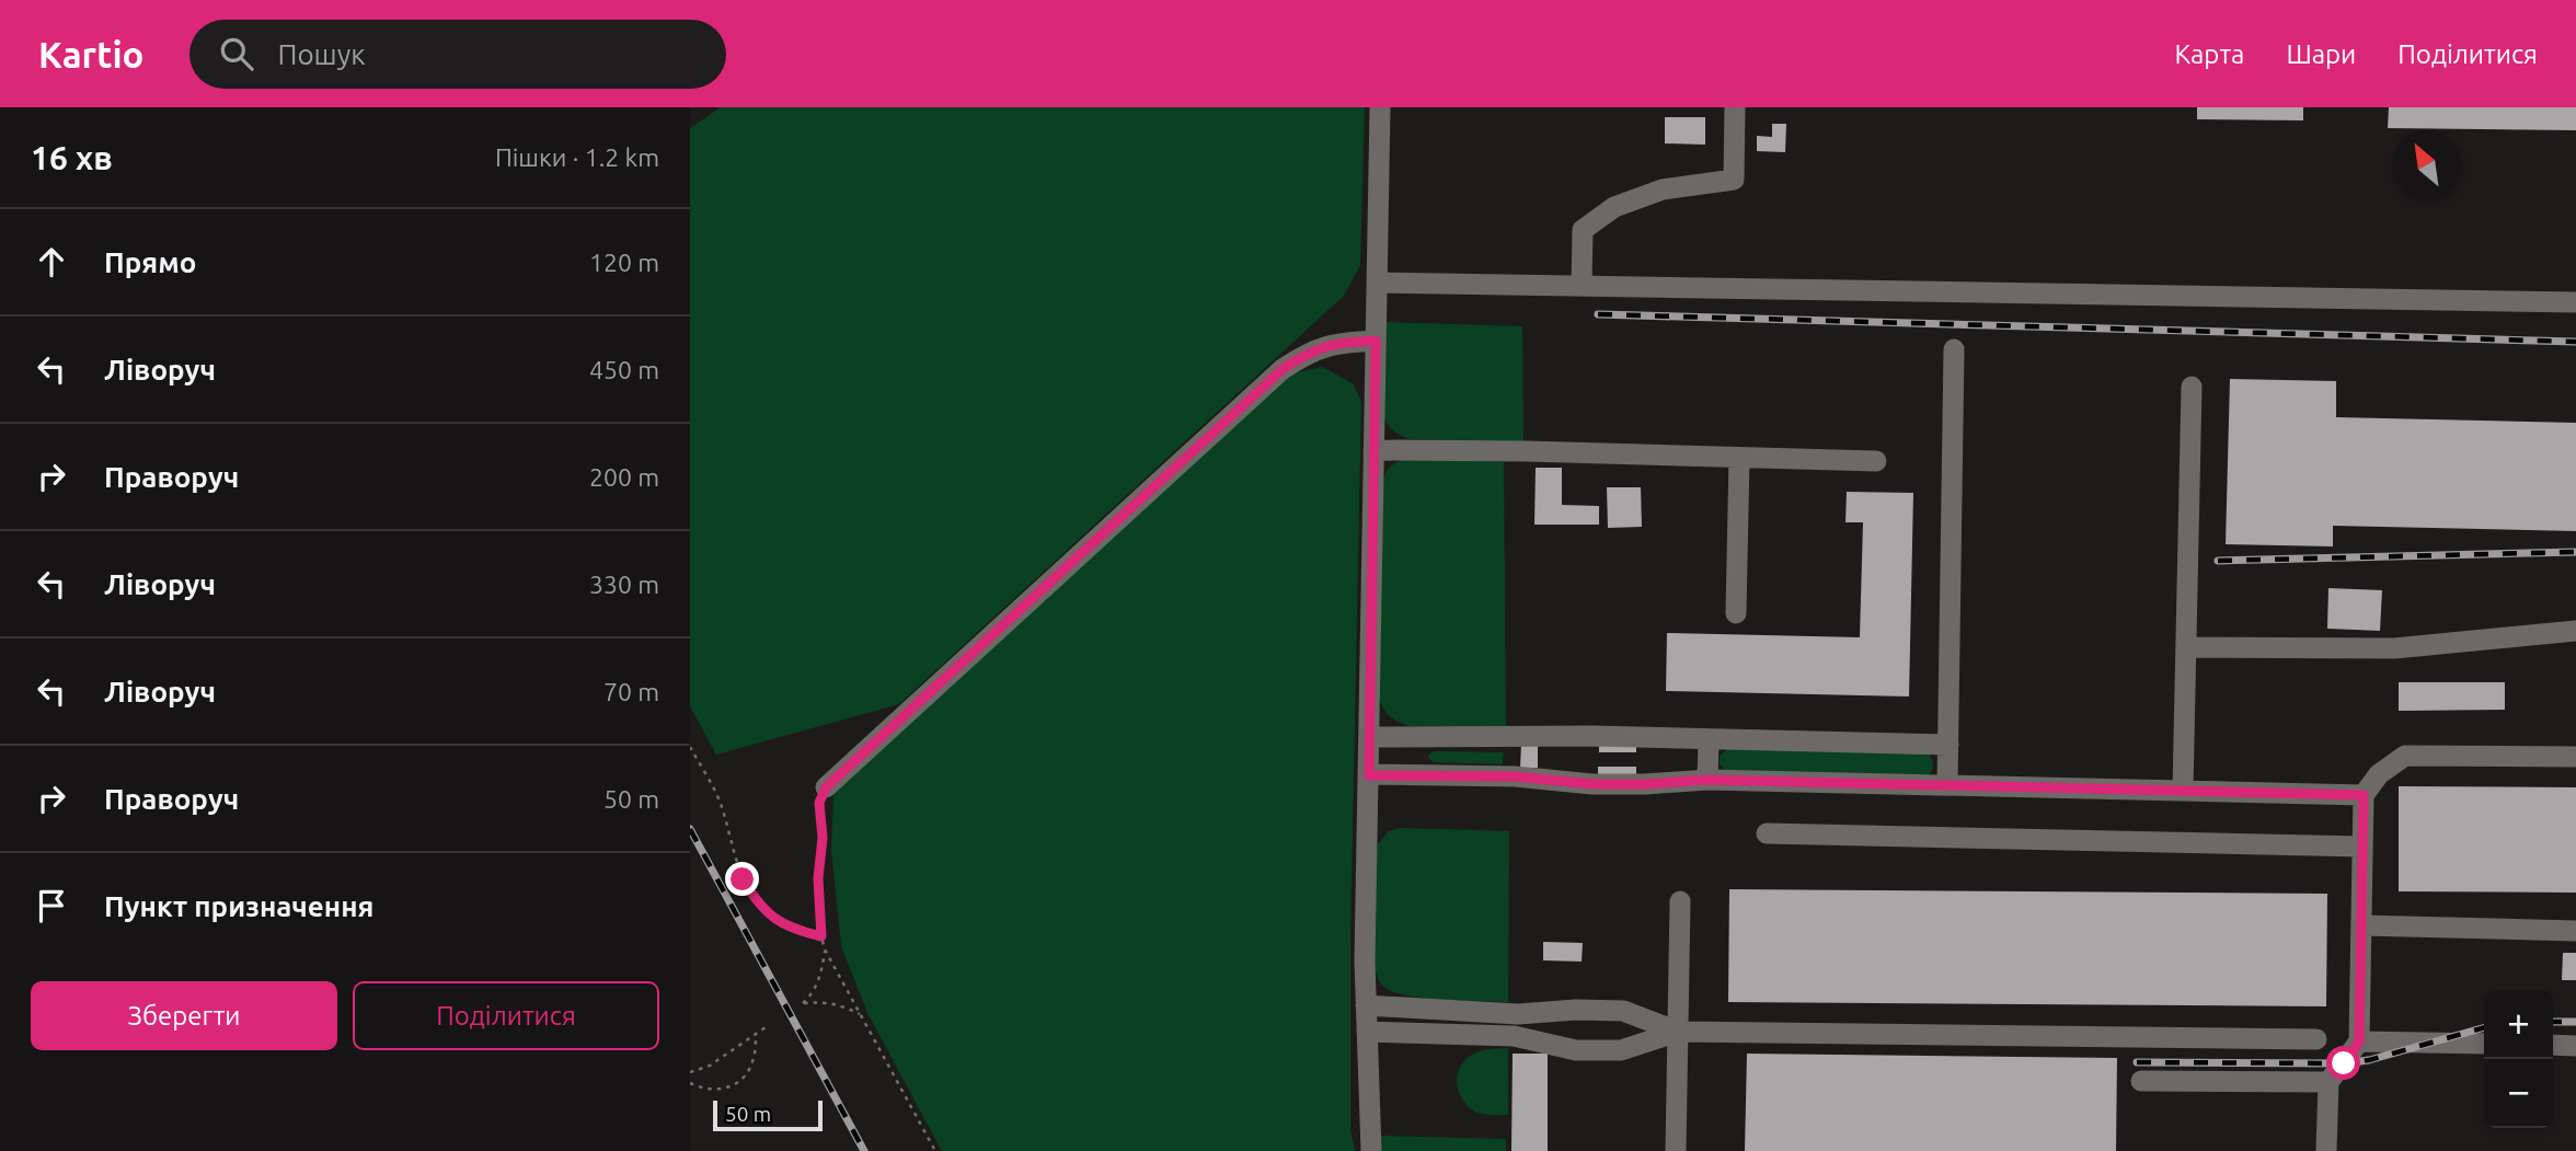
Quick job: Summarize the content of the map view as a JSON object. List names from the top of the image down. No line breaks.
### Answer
{"scale_bar":"50 m","north":"top left","page":{"header":"Kartio","search":"Пошук","nav":["Карта","Шари","Поділитися"],"heading":["16 хв","Пішки · 1.2 km"],"list":[["Прямо","120 m"],["Ліворуч","450 m"],["Праворуч","200 m"],["Ліворуч","330 m"],["Ліворуч","70 m"],["Праворуч","50 m"],"Пункт призначення"],"buttons":["Зберегти","Поділитися"],"map_buttons":["+","−"],"scale":"50 m"}}
